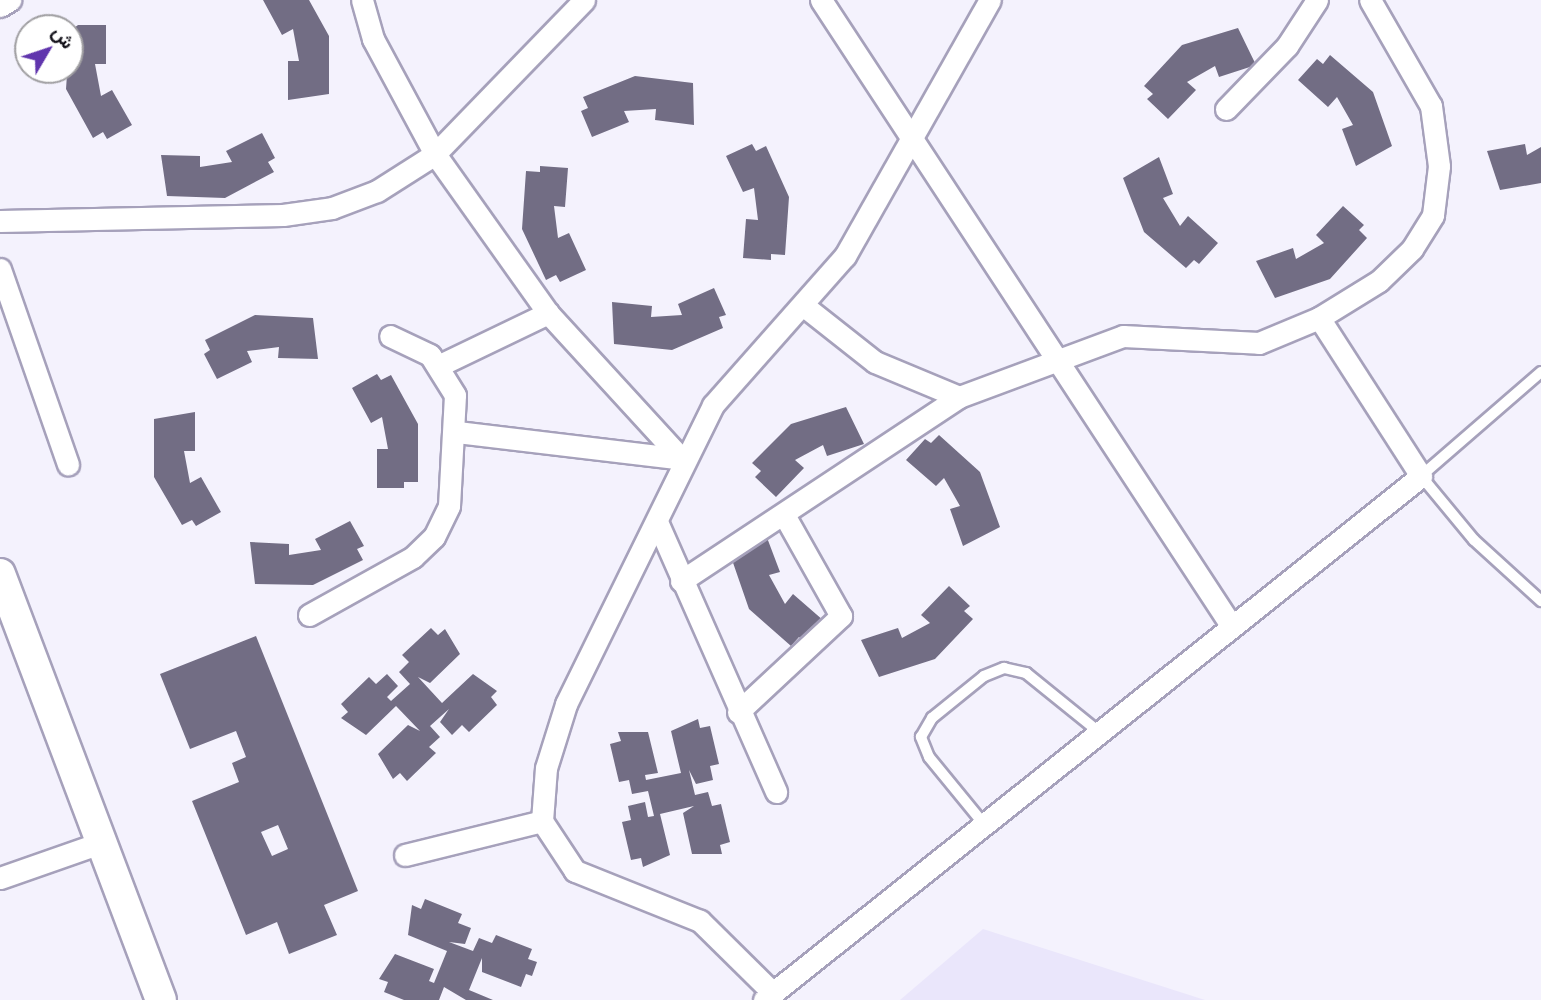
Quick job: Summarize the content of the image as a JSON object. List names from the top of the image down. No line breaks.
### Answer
{"north":"top right"}
